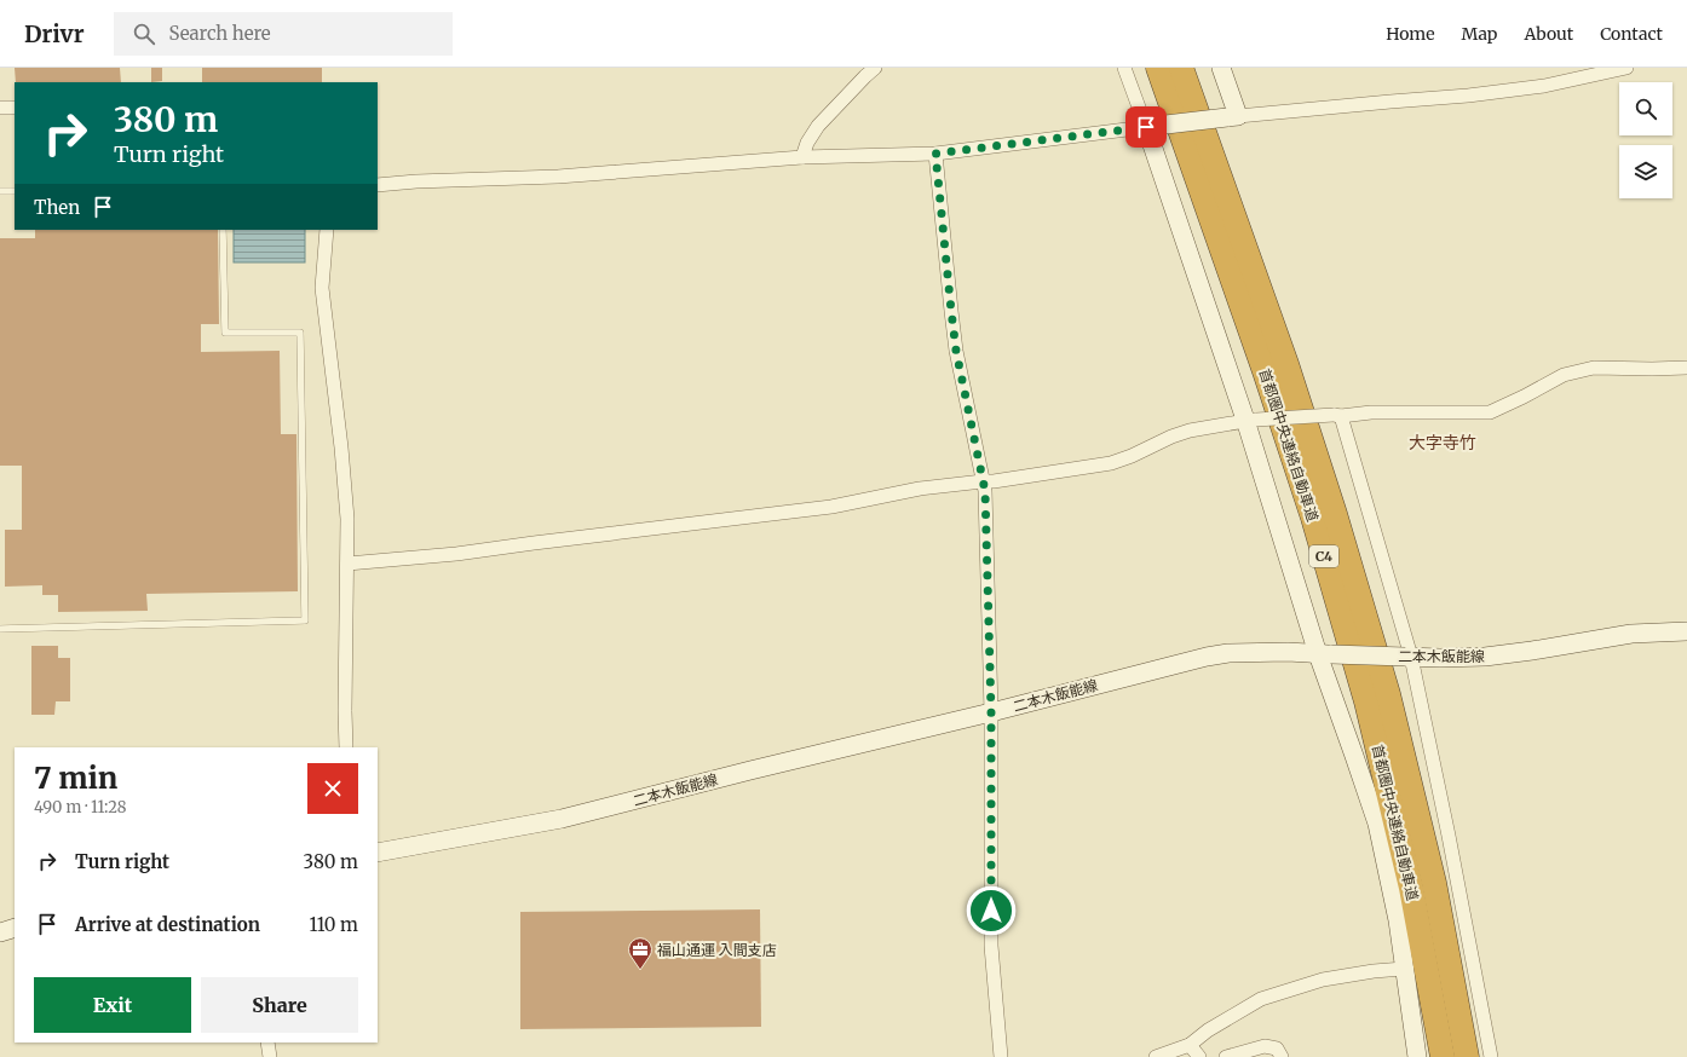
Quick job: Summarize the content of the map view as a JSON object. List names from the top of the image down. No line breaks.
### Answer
{"streets":{"highway":["首都圏中央連絡自動車道","C4"],"main road":["二本木飯能線"]},"districts":["大字寺竹"],"places":{"office":["福山通運 入間支店"]},"page":{"header":"Drivr","search":"Search here","nav":["Home","Map","About","Contact"],"turn":["380 m","Turn right"],"then":"Then","heading":["7 min","490 m · 11:28"],"list":[{"name":"Turn right","value":"380 m"},{"name":"Arrive at destination","value":"110 m"}],"buttons":["Exit","Share"]}}
